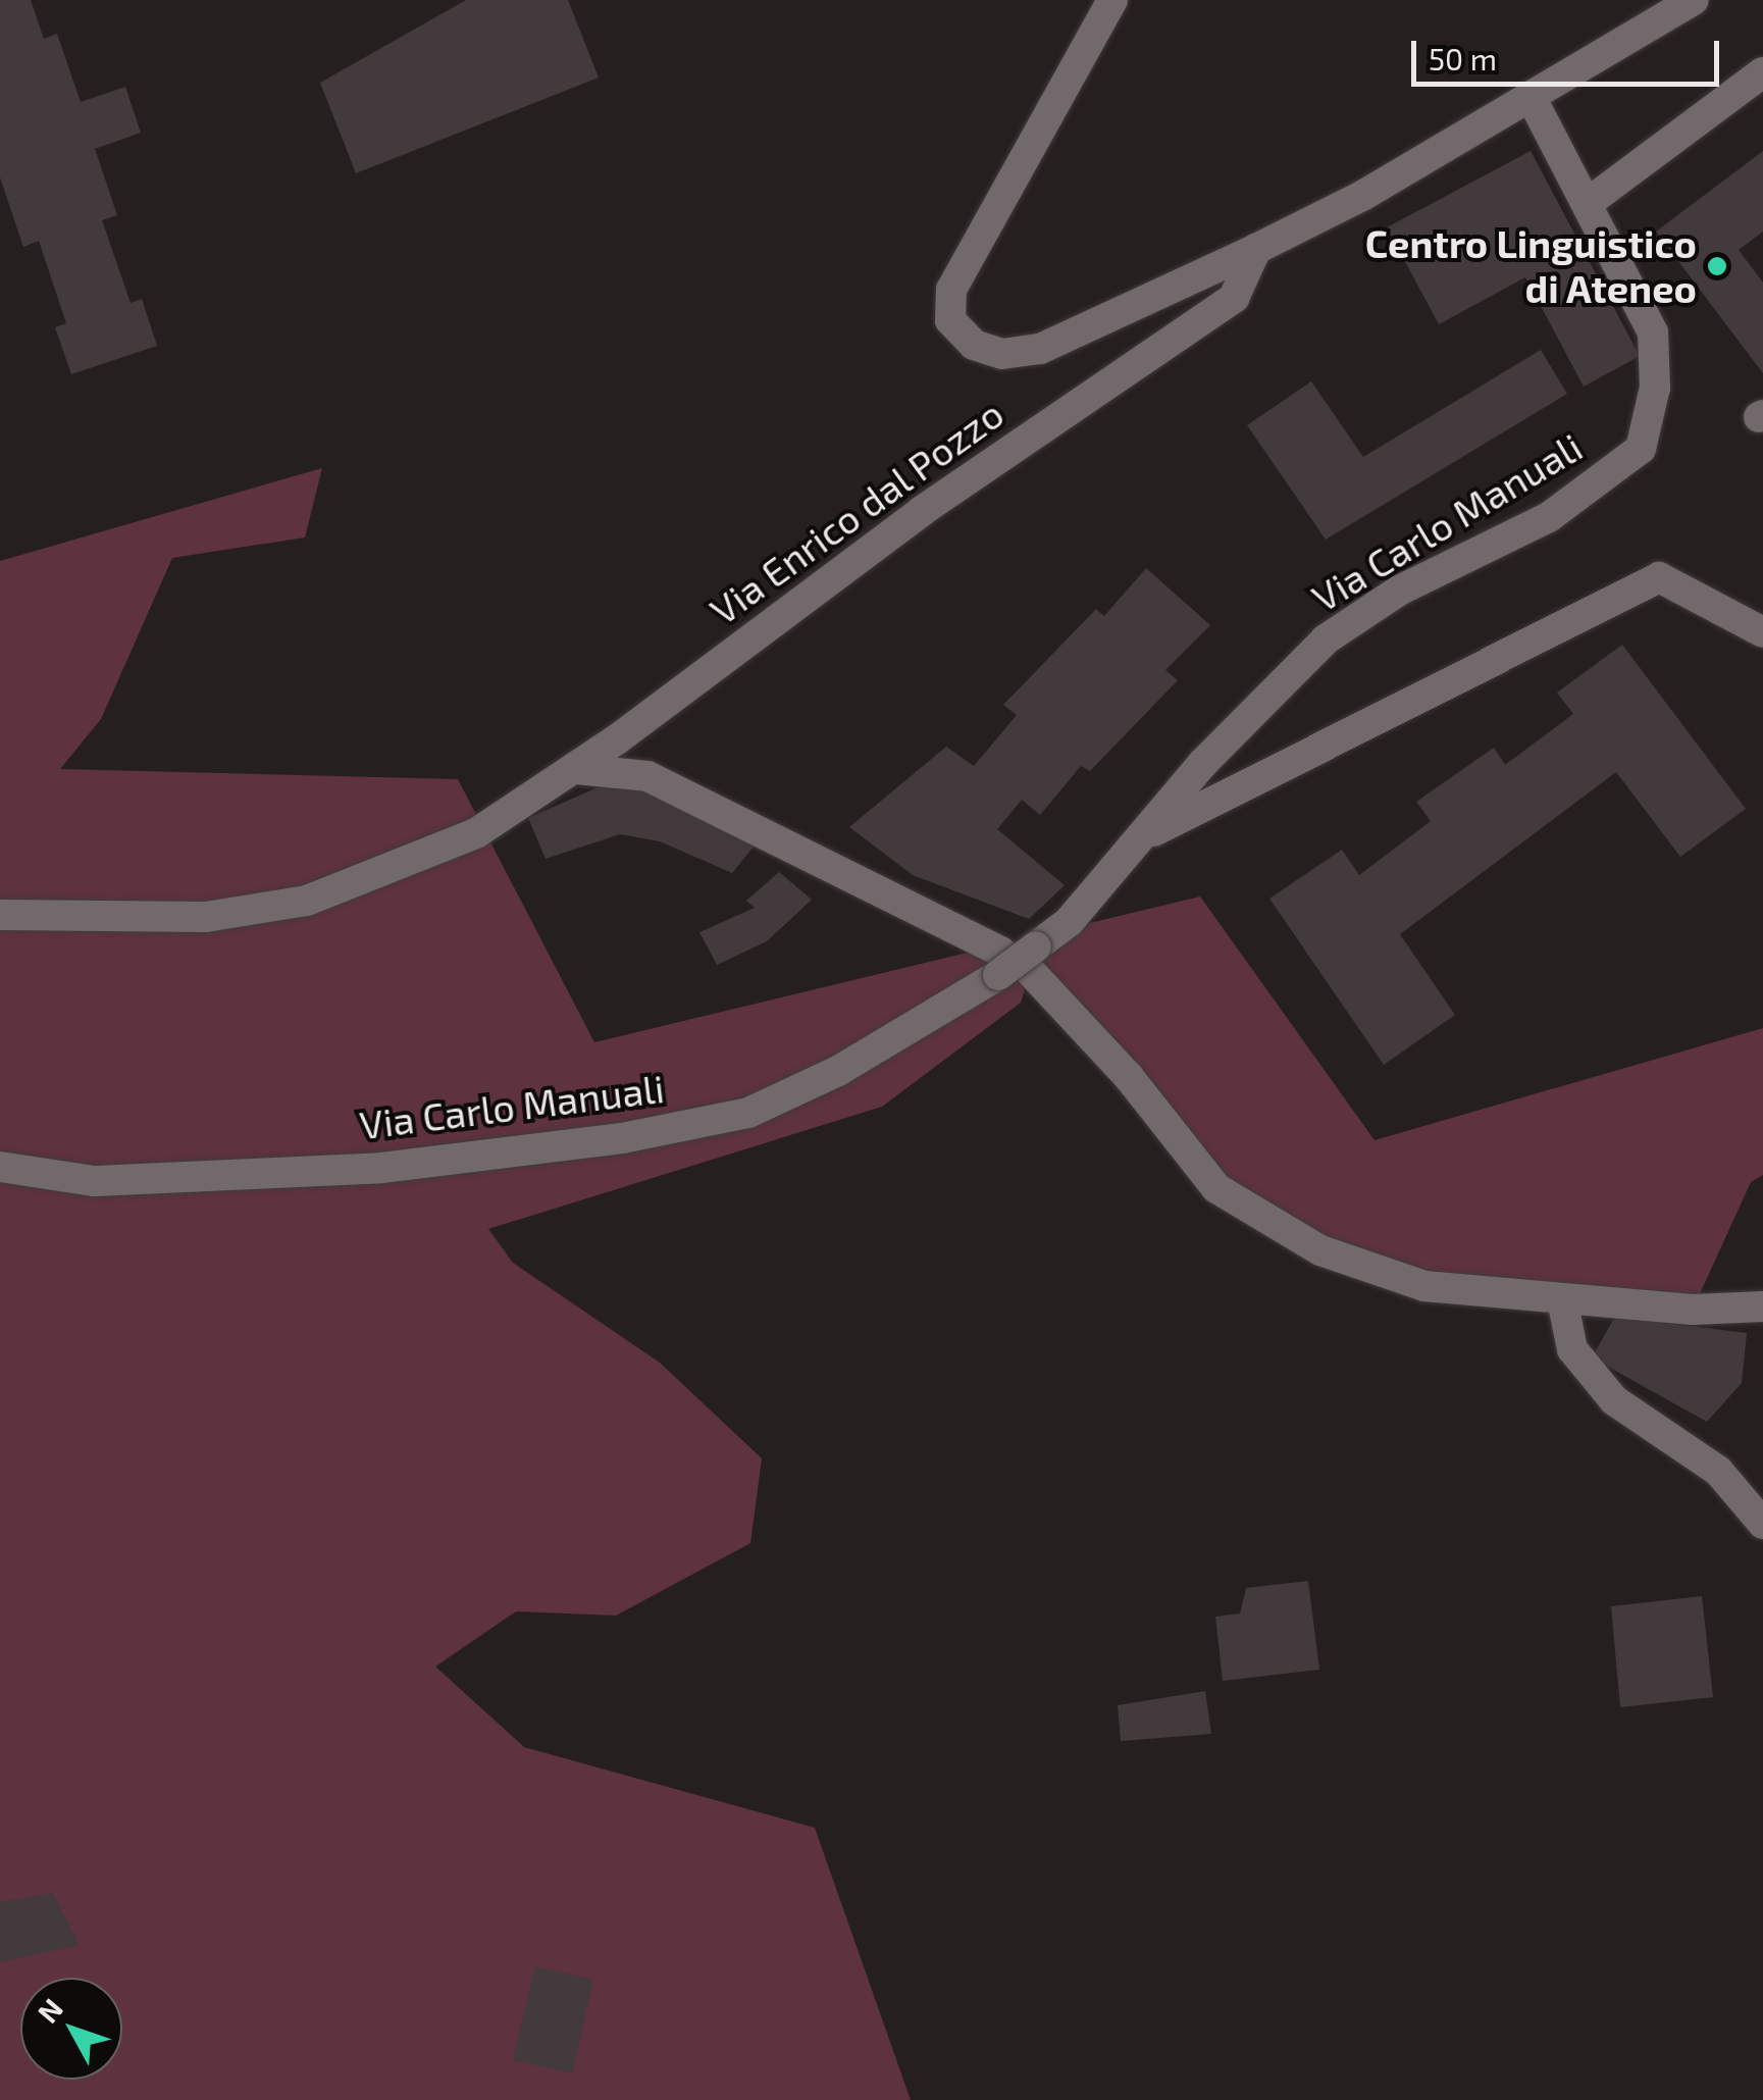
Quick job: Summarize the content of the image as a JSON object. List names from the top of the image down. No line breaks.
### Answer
{"streets":{"street":["Via Enrico dal Pozzo","Via Carlo Manuali"]},"places":["Centro Linguistico di Ateneo"],"scale_bar":"50 m","north":"top left"}
